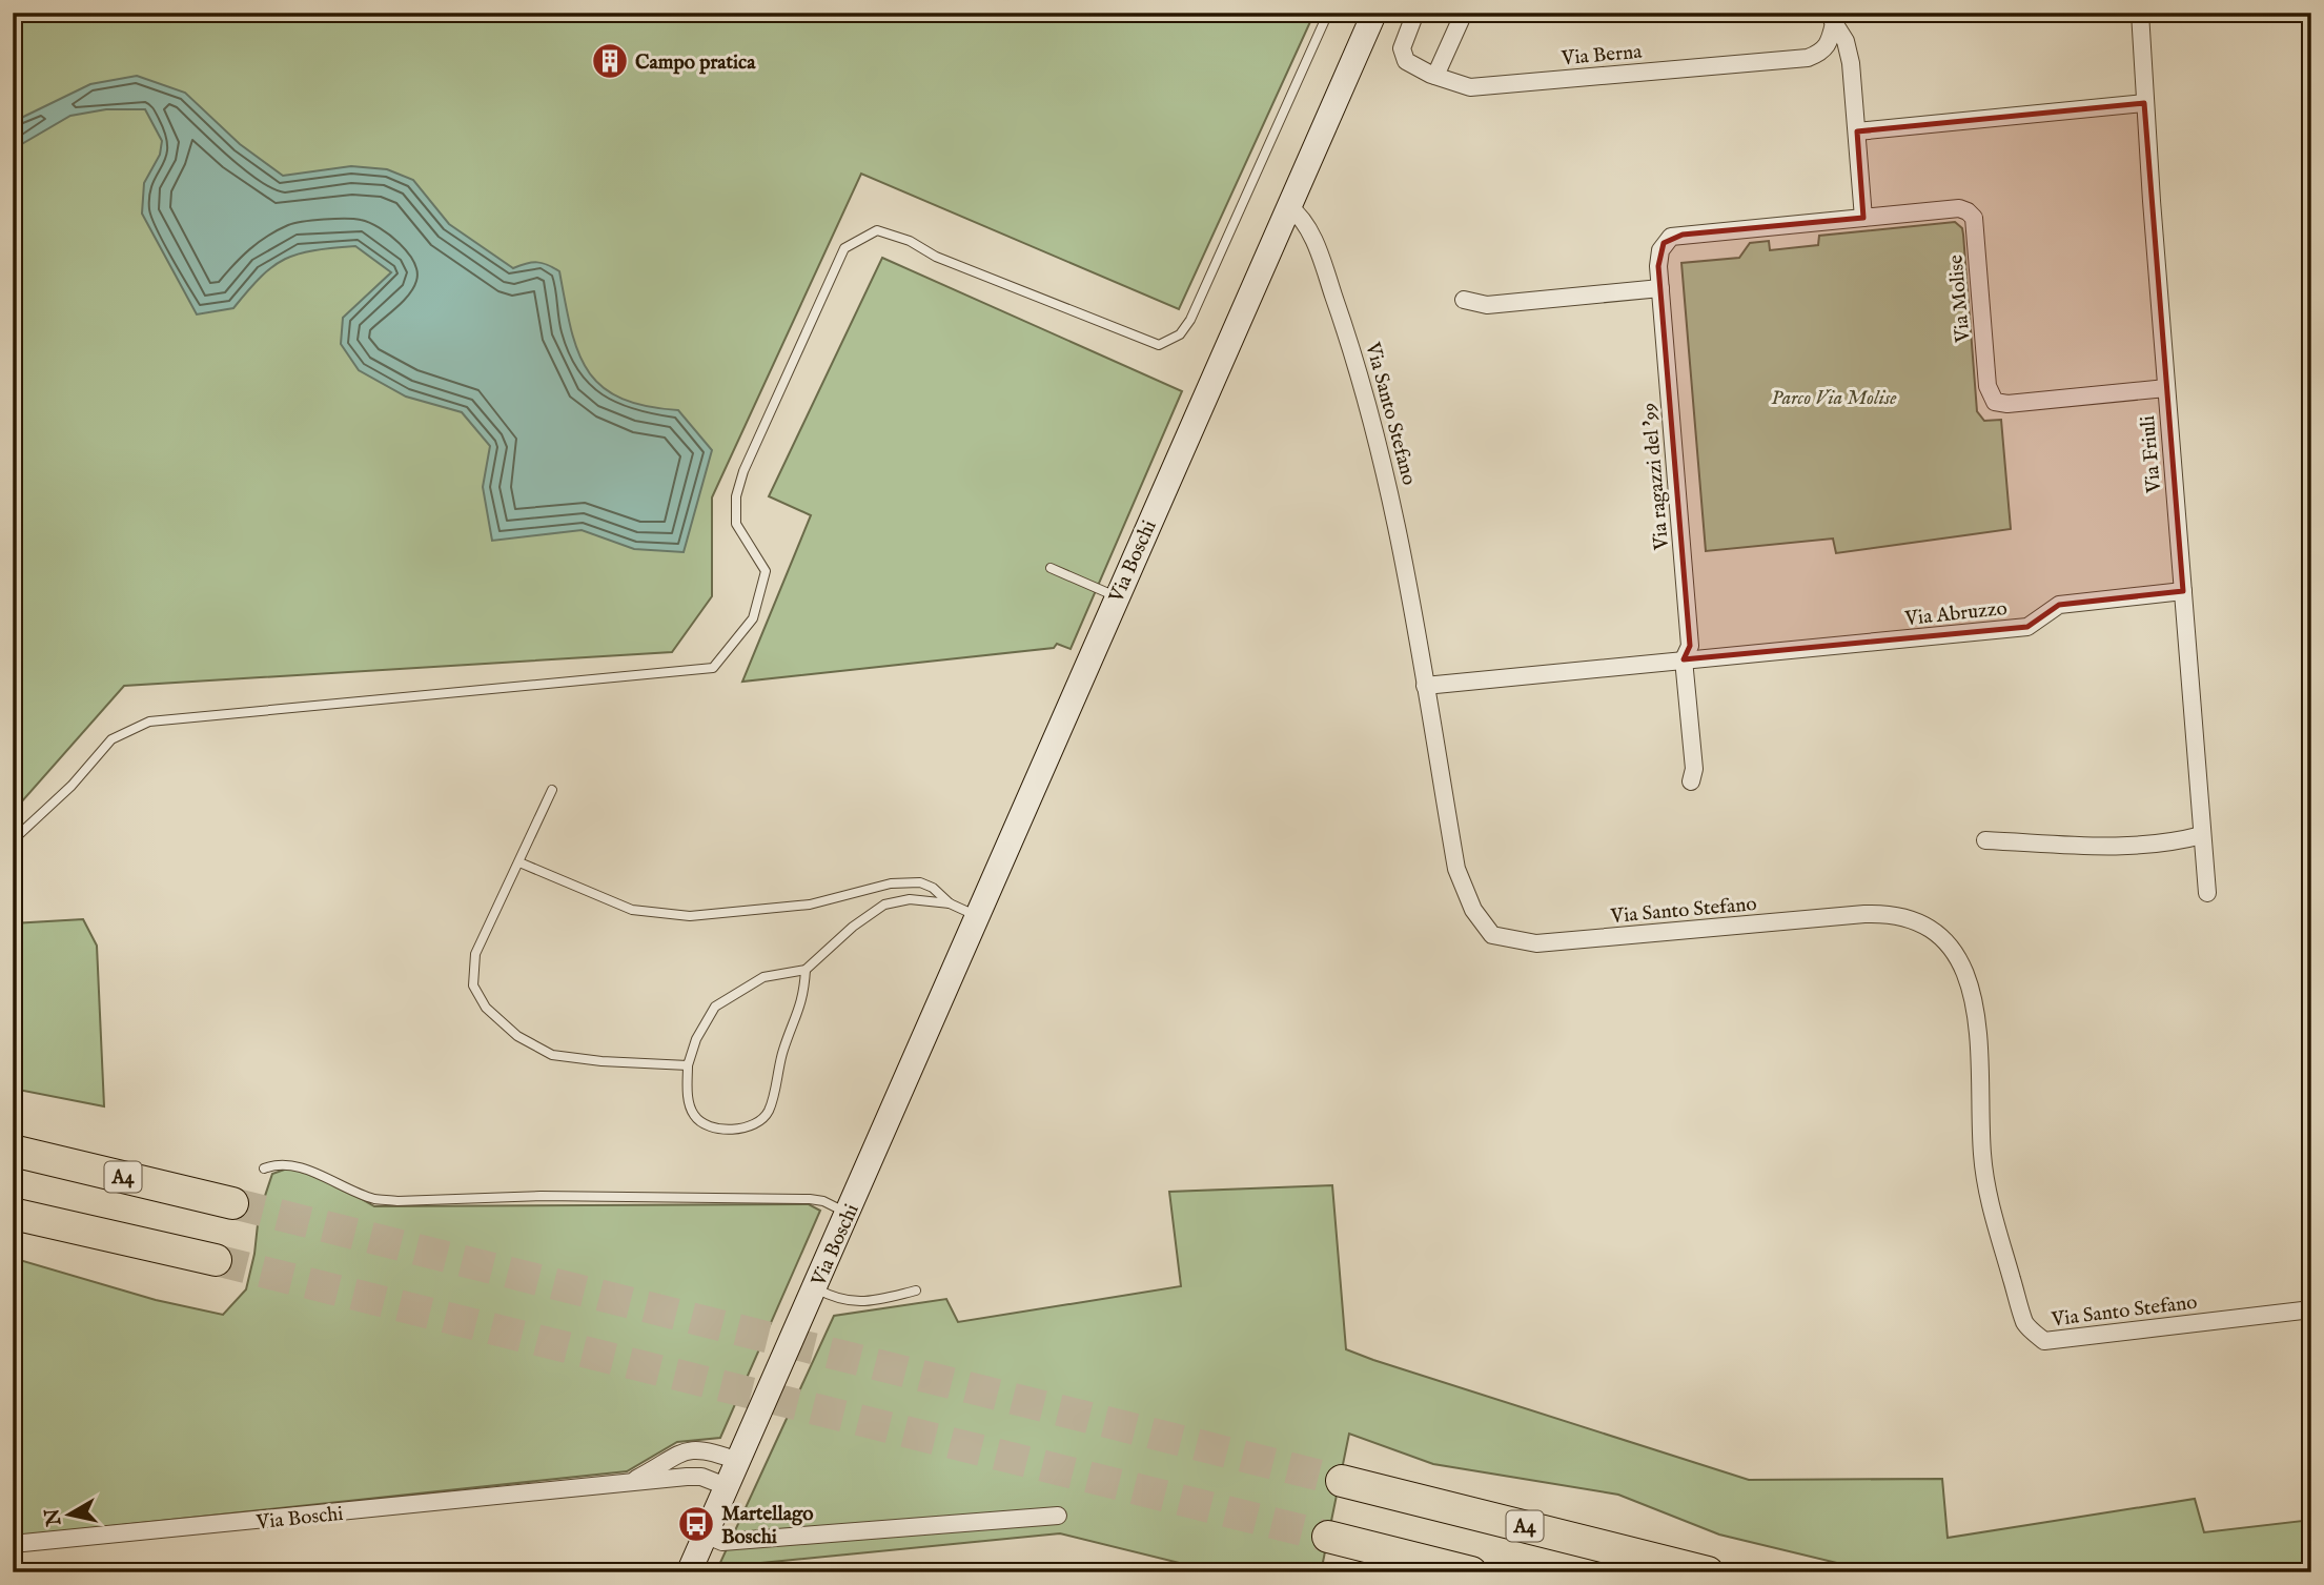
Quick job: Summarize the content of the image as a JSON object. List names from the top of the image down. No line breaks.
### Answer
{"streets":{"highway":["A4"],"main road":["Via Boschi"],"street":["Via Berna","Via Molise","Via Santo Stefano","Via Friuli","Via ragazzi del '99","Via Abruzzo"]},"crossings":[["Via Molise","Via Friuli"],["Via Molise","Via ragazzi del '99"],["Via Santo Stefano","Via Boschi"],["Via Friuli","Via Abruzzo"],["Via ragazzi del '99","Via Abruzzo"]],"parks":["Parco Via Molise"],"places":{"building":["Campo pratica"],"bus stop":["Martellago Boschi"]},"north":"left"}
